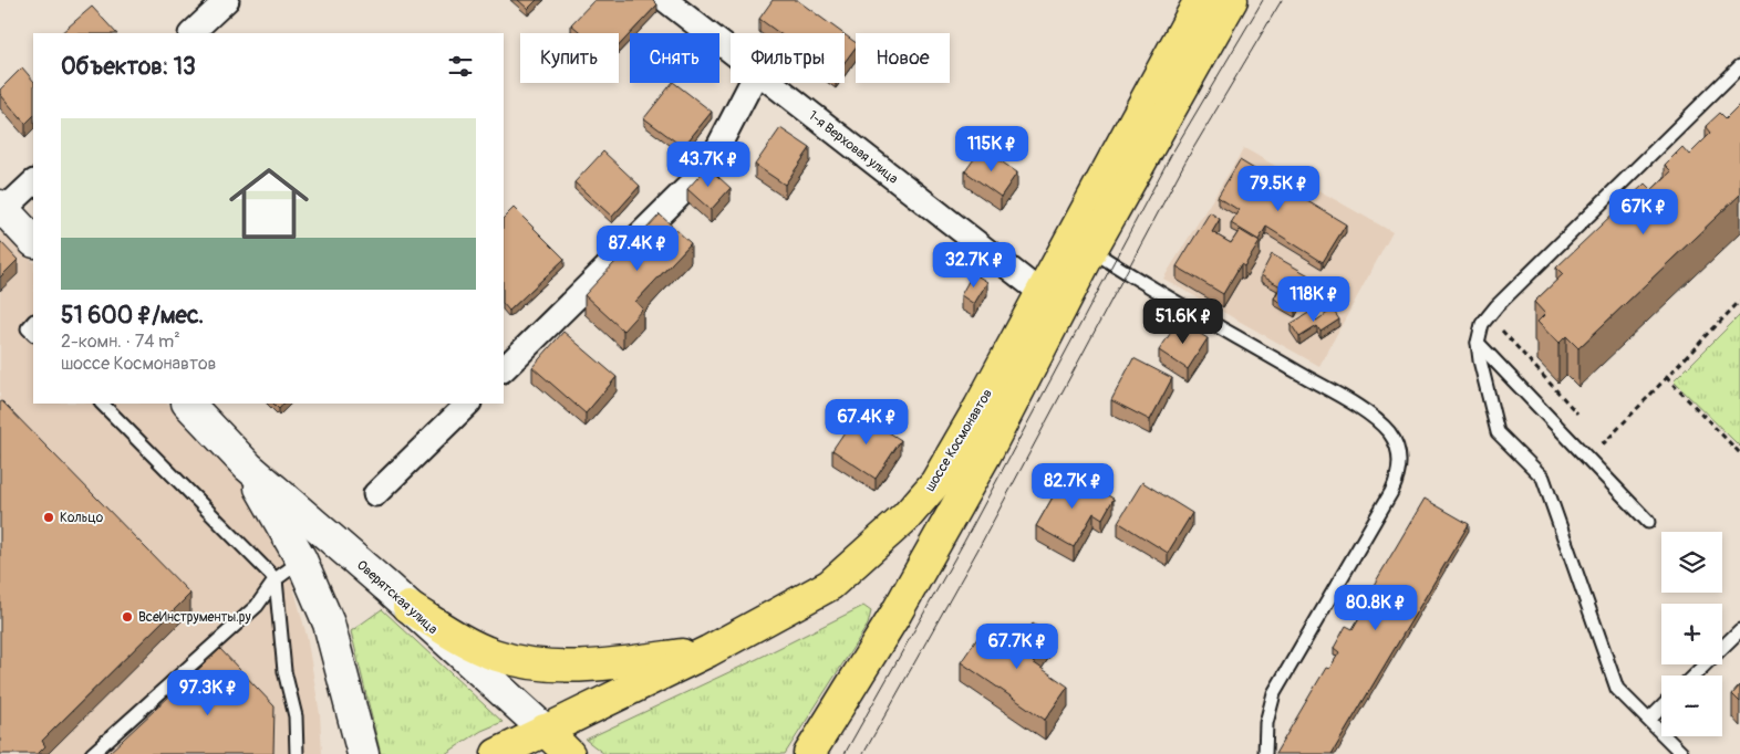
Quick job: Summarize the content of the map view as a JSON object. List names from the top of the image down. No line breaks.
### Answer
{"streets":{"main road":["шоссе Космонавтов","Оверятская улица"],"street":["1-я Верховая улица"]},"crossings":[["1-я Верховая улица","шоссе Космонавтов"],["шоссе Космонавтов","Оверятская улица"]],"places":["Кольцо","ВсеИнструменты.ру"],"page":{"chip":["Купить","Снять","Фильтры","Новое"],"heading":"Объектов: 13","list":[{"name":"51 600 ₽/мес.","note":"2-комн. · 74 m² · шоссе Космонавтов"}],"price":["115K ₽","43.7K ₽","79.5K ₽","67K ₽","87.4K ₽","32.7K ₽","118K ₽","51.6K ₽","67.4K ₽","82.7K ₽","80.8K ₽","67.7K ₽","97.3K ₽"],"map_buttons":["+","−"]}}
